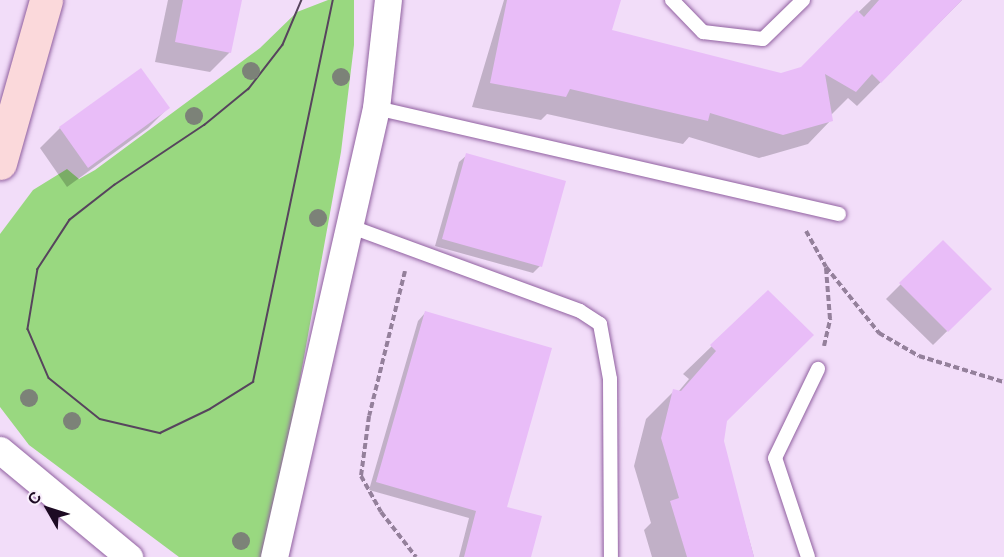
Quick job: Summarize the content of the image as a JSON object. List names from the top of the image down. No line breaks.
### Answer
{"north":"top left"}
